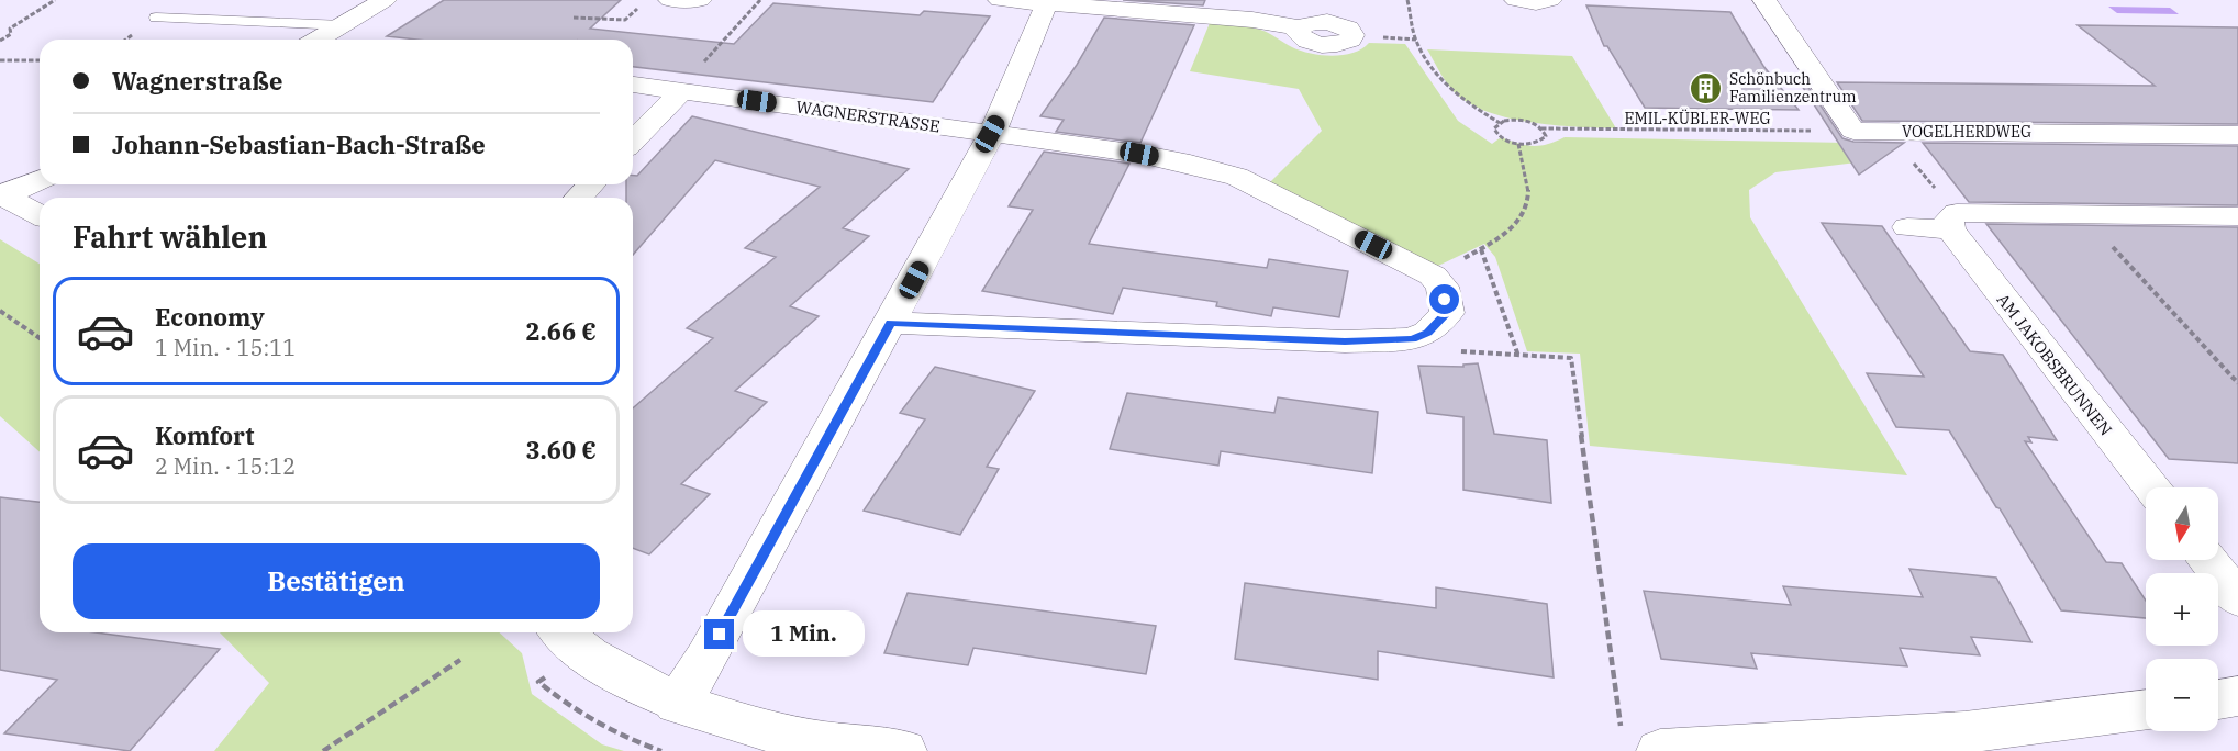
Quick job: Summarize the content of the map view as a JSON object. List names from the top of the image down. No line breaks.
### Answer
{"streets":{"street":["WAGNERSTRASSE","VOGELHERDWEG","AM JAKOBSBRUNNEN"],"path":["EMIL-KÜBLER-WEG"]},"crossings":[["EMIL-KÜBLER-WEG","VOGELHERDWEG"]],"places":{"building":["Schönbuch Familienzentrum"]},"north":"bottom","page":{"banner":["Wagnerstraße","Johann-Sebastian-Bach-Straße"],"heading":"Fahrt wählen","list":[{"name":"Economy","note":"1 Min. · 15:11","value":"2.66 €"},{"name":"Komfort","note":"2 Min. · 15:12","value":"3.60 €"}],"map_buttons":["+","−"],"buttons":"Bestätigen","bubble":"1 Min."}}
